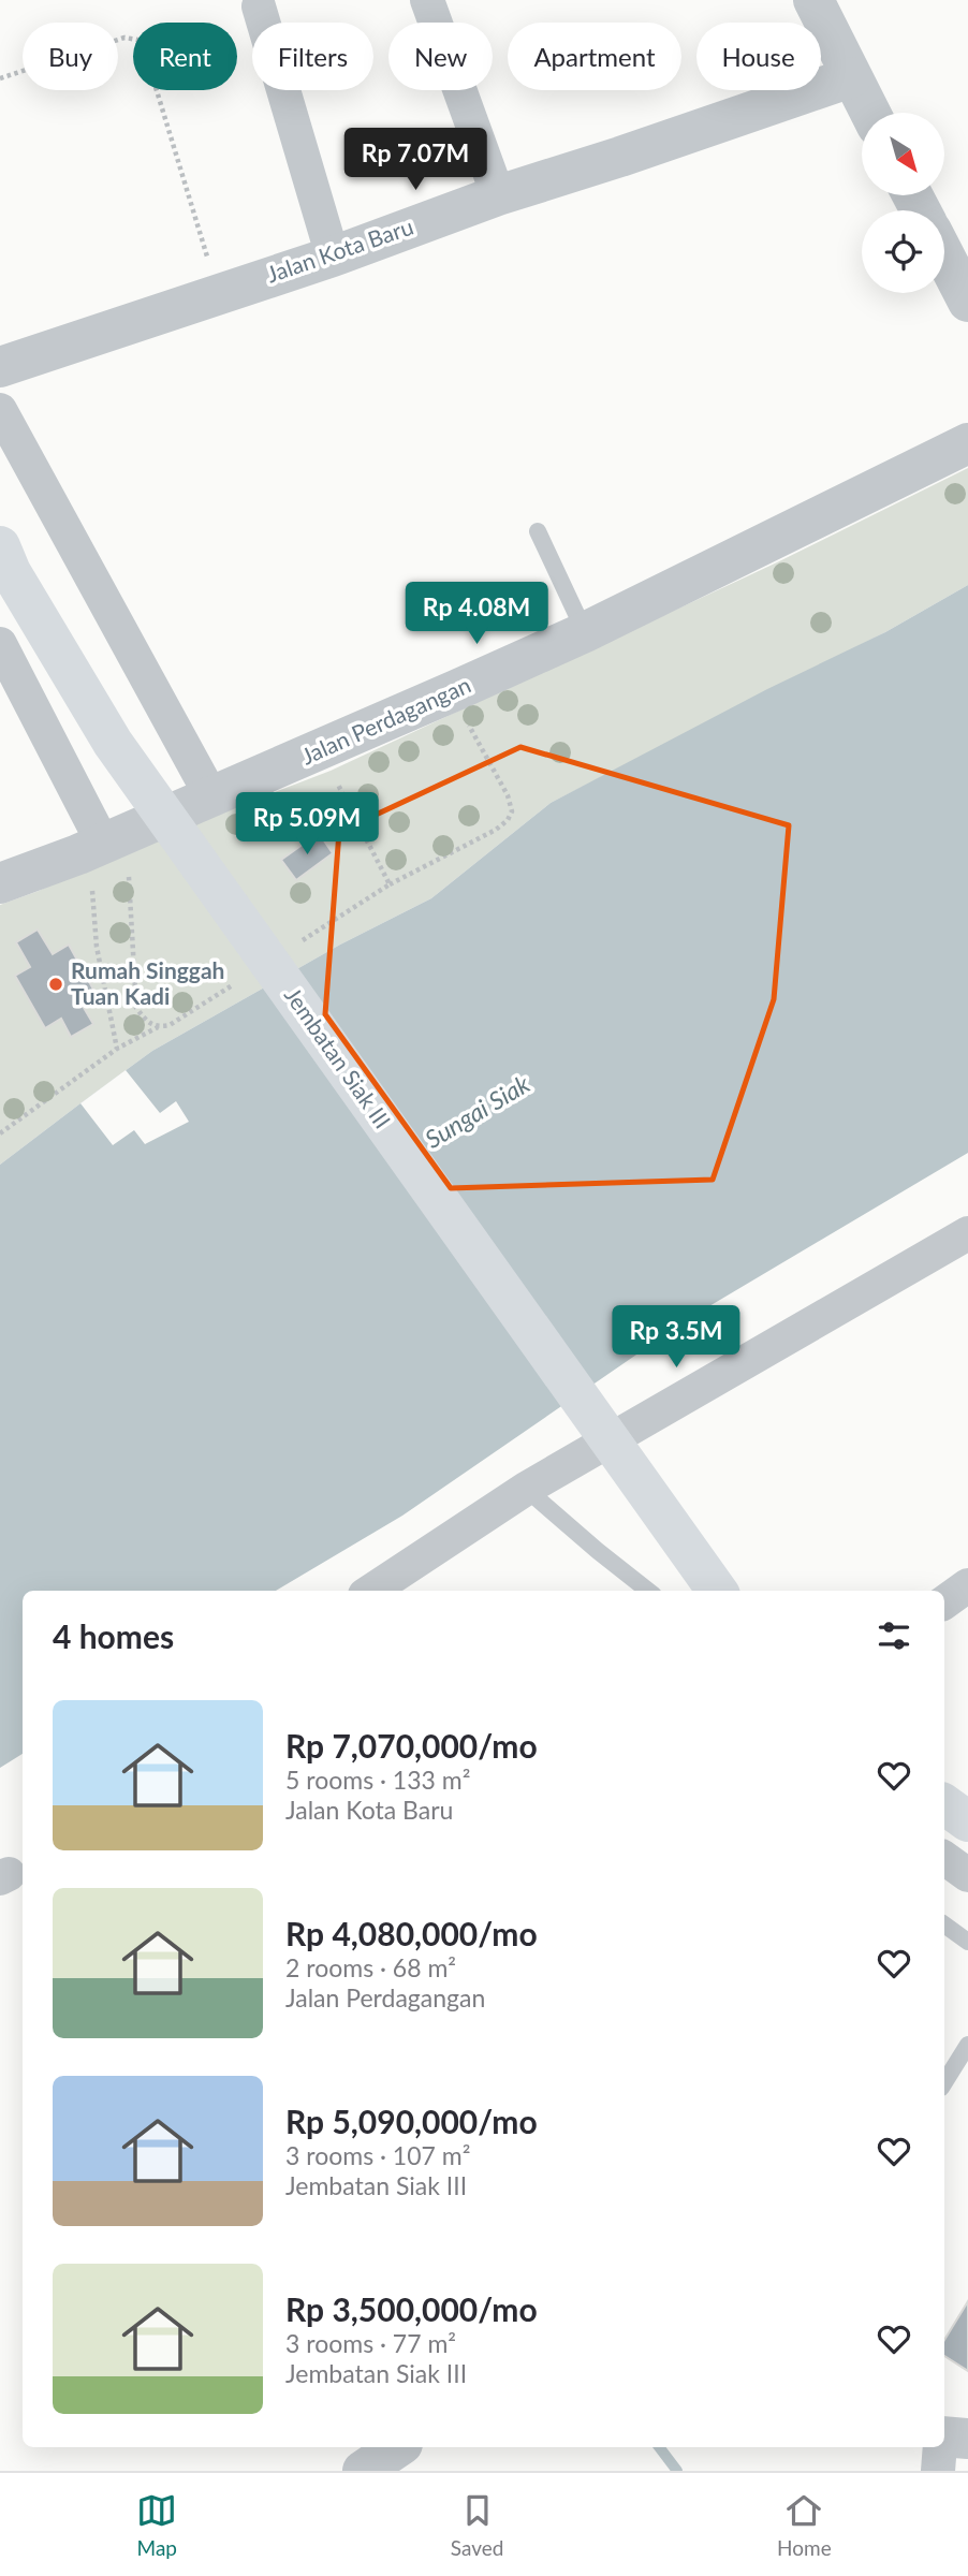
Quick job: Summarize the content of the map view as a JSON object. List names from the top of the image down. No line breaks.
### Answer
{"streets":{"main road":["Jembatan Siak III"],"street":["Jalan Kota Baru","Jalan Perdagangan"]},"water":["Sungai Siak"],"places":["Rumah Singgah Tuan Kadi"],"north":"bottom right","page":{"chip":["Buy","Rent","Filters","New","Apartment","House"],"price":["Rp 7.07M","Rp 4.08M","Rp 5.09M","Rp 3.5M"],"heading":"4 homes","list":[{"name":"Rp 7,070,000/mo","note":"5 rooms · 133 m² · Jalan Kota Baru"},{"name":"Rp 4,080,000/mo","note":"2 rooms · 68 m² · Jalan Perdagangan"},{"name":"Rp 5,090,000/mo","note":"3 rooms · 107 m² · Jembatan Siak III"},{"name":"Rp 3,500,000/mo","note":"3 rooms · 77 m² · Jembatan Siak III"}],"tabs":["Map","Saved","Home"]}}
